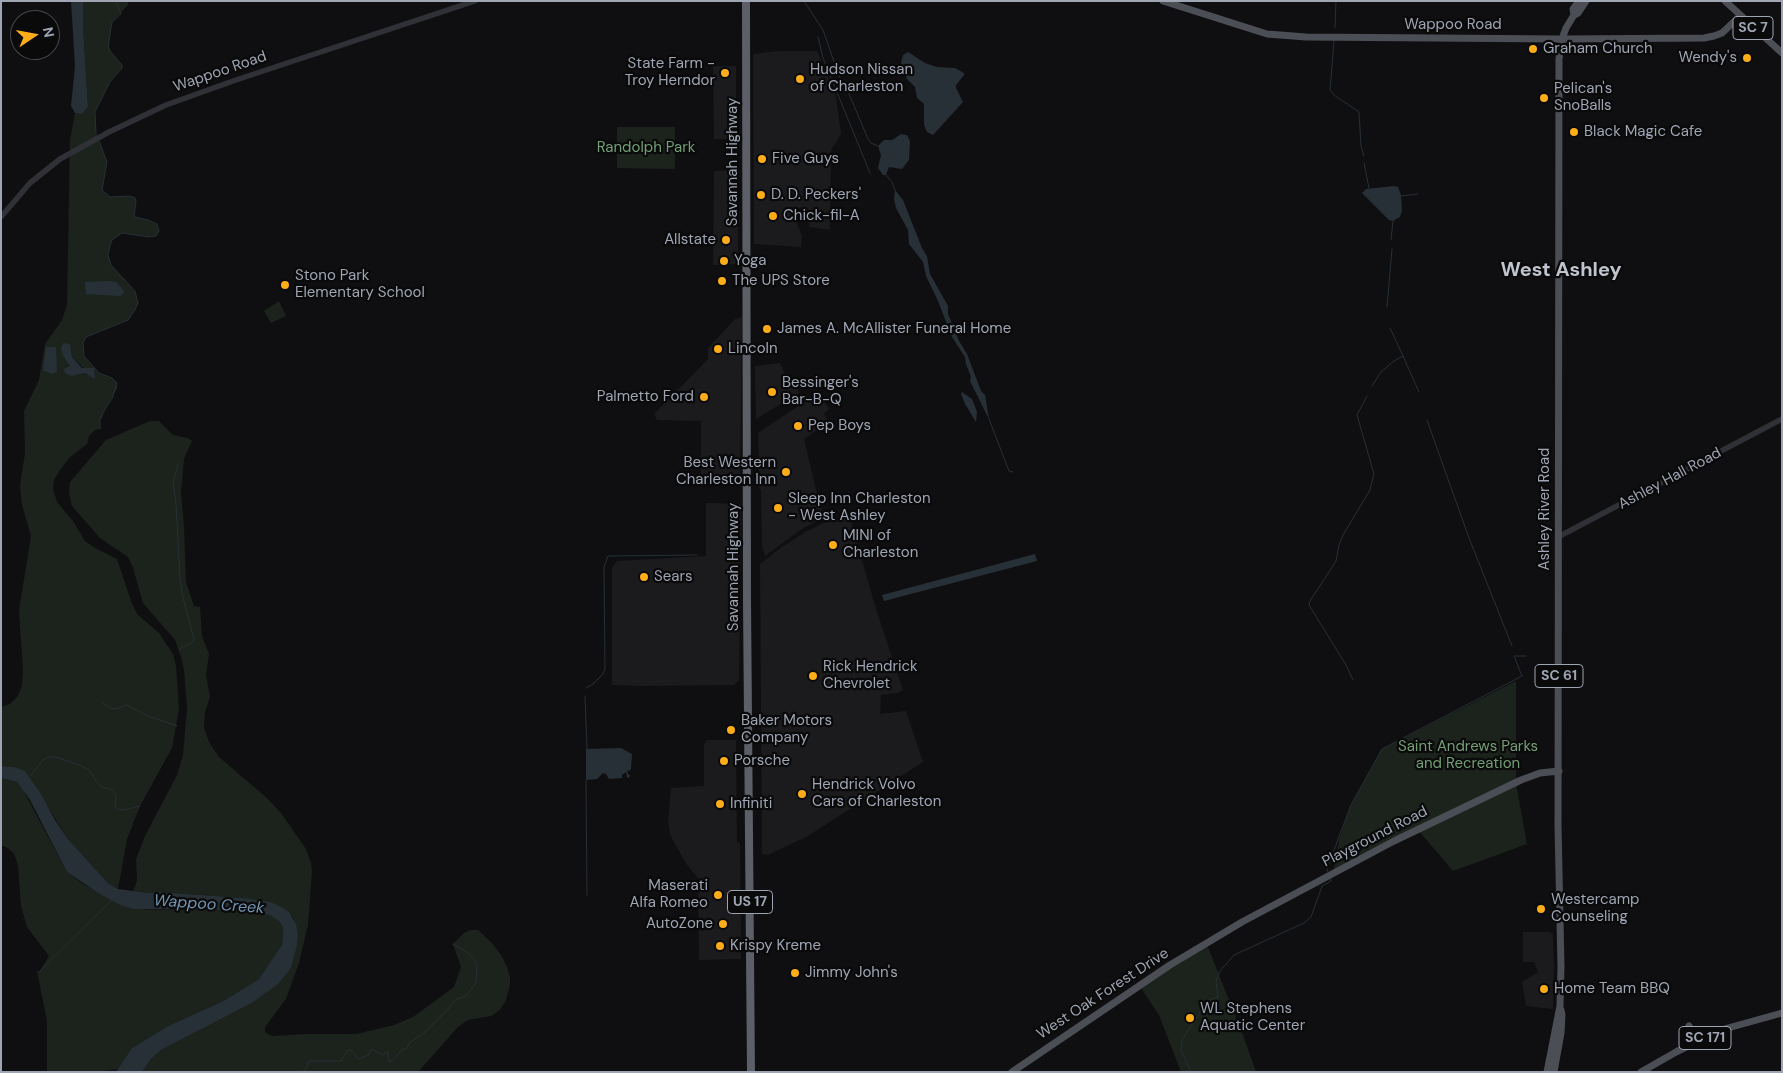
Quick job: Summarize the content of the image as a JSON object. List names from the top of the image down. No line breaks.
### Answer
{"streets":{"highway":["Savannah Highway","US 17"],"main road":["Wappoo Road","SC 7","Ashley River Road","SC 61","Playground Road","West Oak Forest Drive","SC 171"],"street":["Ashley Hall Road"]},"crossings":[["Wappoo Road","SC 7"],["Wappoo Road","Ashley River Road"],["Ashley Hall Road","Ashley River Road"],["Ashley River Road","Playground Road"],["Playground Road","West Oak Forest Drive"]],"districts":["West Ashley"],"water":["Wappoo Creek"],"parks":["Randolph Park","Saint Andrews Parks and Recreation"],"places":["Graham Church","Wendy's","State Farm - Troy Herndor","Hudson Nissan of Charleston","Pelican's SnoBalls","Black Magic Cafe","Five Guys","D. D. Peckers'","Chick-fil-A","Allstate","Yoga","The UPS Store","Stono Park Elementary School","James A. McAllister Funeral Home","Lincoln","Bessinger's Bar-B-Q","Palmetto Ford","Pep Boys","Best Western Charleston Inn","Sleep Inn Charleston - West Ashley","MINI of Charleston","Sears","Rick Hendrick Chevrolet","Baker Motors Company","Porsche","Hendrick Volvo Cars of Charleston","Infiniti","Maserati Alfa Romeo","Westercamp Counseling","AutoZone","Krispy Kreme","Jimmy John's","Home Team BBQ","WL Stephens Aquatic Center"],"north":"right"}
